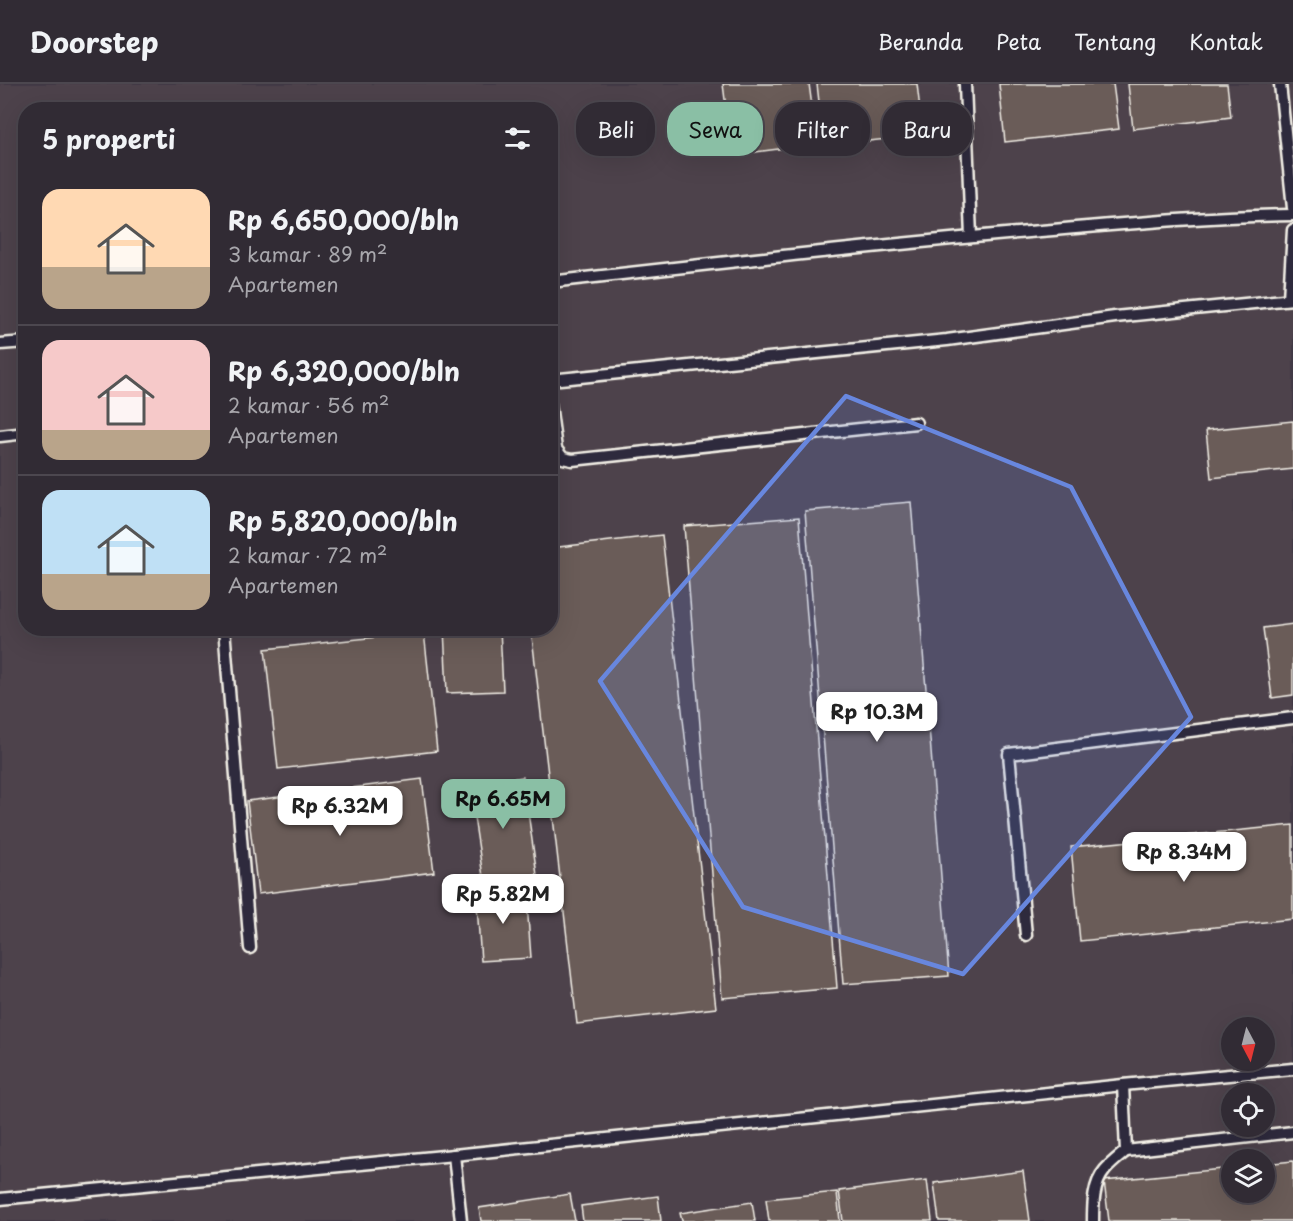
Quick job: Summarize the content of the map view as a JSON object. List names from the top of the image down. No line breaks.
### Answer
{"north":"bottom","page":{"header":"Doorstep","nav":["Beranda","Peta","Tentang","Kontak"],"chip":["Beli","Sewa","Filter","Baru"],"heading":"5 properti","list":[{"name":"Rp 6,650,000/bln","note":"3 kamar · 89 m² · Apartemen"},{"name":"Rp 6,320,000/bln","note":"2 kamar · 56 m² · Apartemen"},{"name":"Rp 5,820,000/bln","note":"2 kamar · 72 m² · Apartemen"}],"price":["Rp 10.3M","Rp 6.65M","Rp 6.32M","Rp 8.34M","Rp 5.82M"]}}
